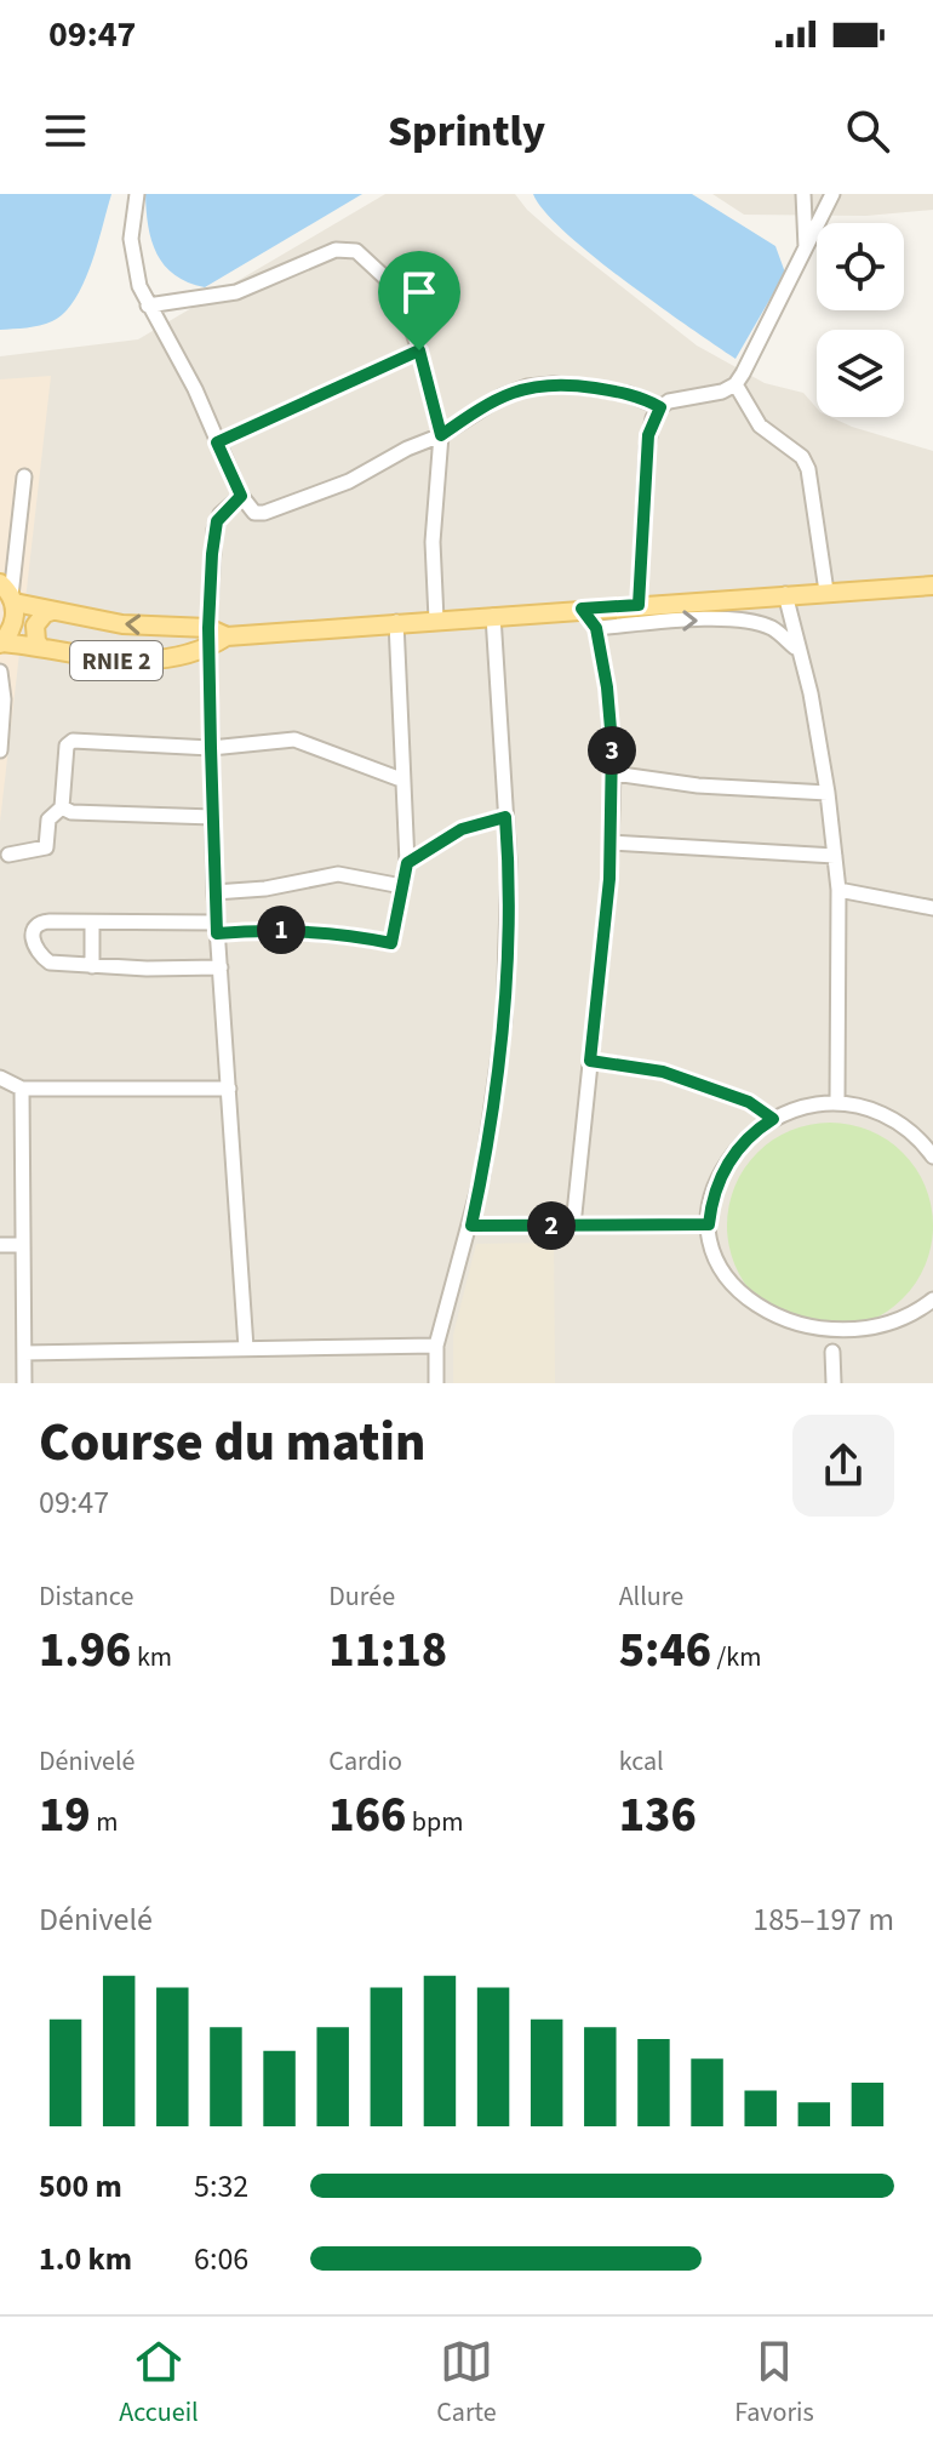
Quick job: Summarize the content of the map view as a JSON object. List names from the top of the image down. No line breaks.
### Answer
{"streets":{"main road":["RNIE 2"]},"page":{"status":"09:47","header":"Sprintly","pins":["3","1","2"],"heading":["Course du matin","09:47"],"stats":[["Distance","1.96 km"],["Durée","11:18"],["Allure","5:46 /km"],["Dénivelé","19 m"],["Cardio","166 bpm"],["kcal","136"]],"chart":["Dénivelé","185–197 m"],"list":[{"name":"500 m","note":"5:32"},{"name":"1.0 km","note":"6:06"}],"tabs":["Accueil","Carte","Favoris"]}}
